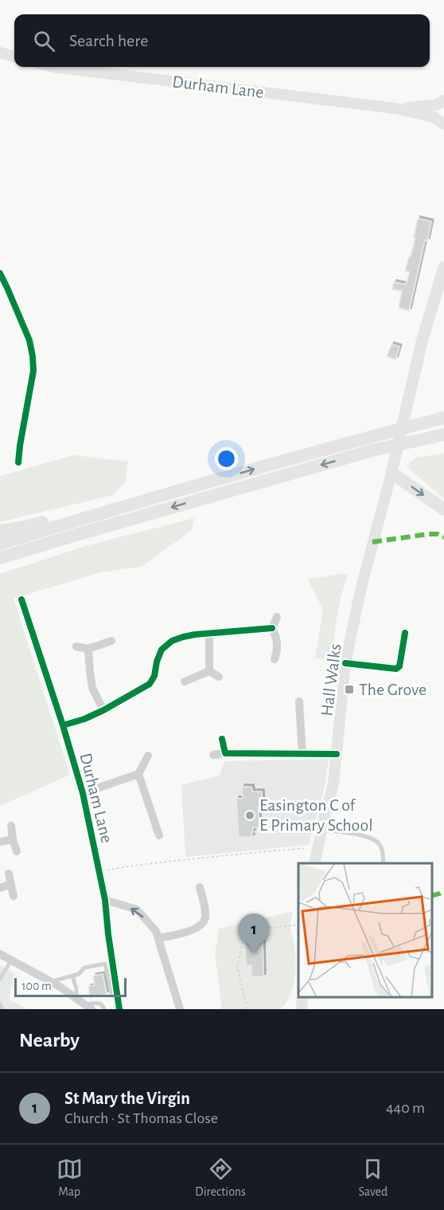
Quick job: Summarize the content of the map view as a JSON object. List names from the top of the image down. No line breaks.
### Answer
{"streets":{"main road":["Durham Lane","Hall Walks"]},"places":{"transit":["The Grove"],"other":["Easington C of E Primary School"]},"scale_bar":"100 m","page":{"search":"Search here","pins":"1","scale":"100 m","heading":"Nearby","list":[{"mark":"1","name":"St Mary the Virgin","note":"Church · St Thomas Close","value":"440 m"}],"nav":["Map","Directions","Saved"]}}
